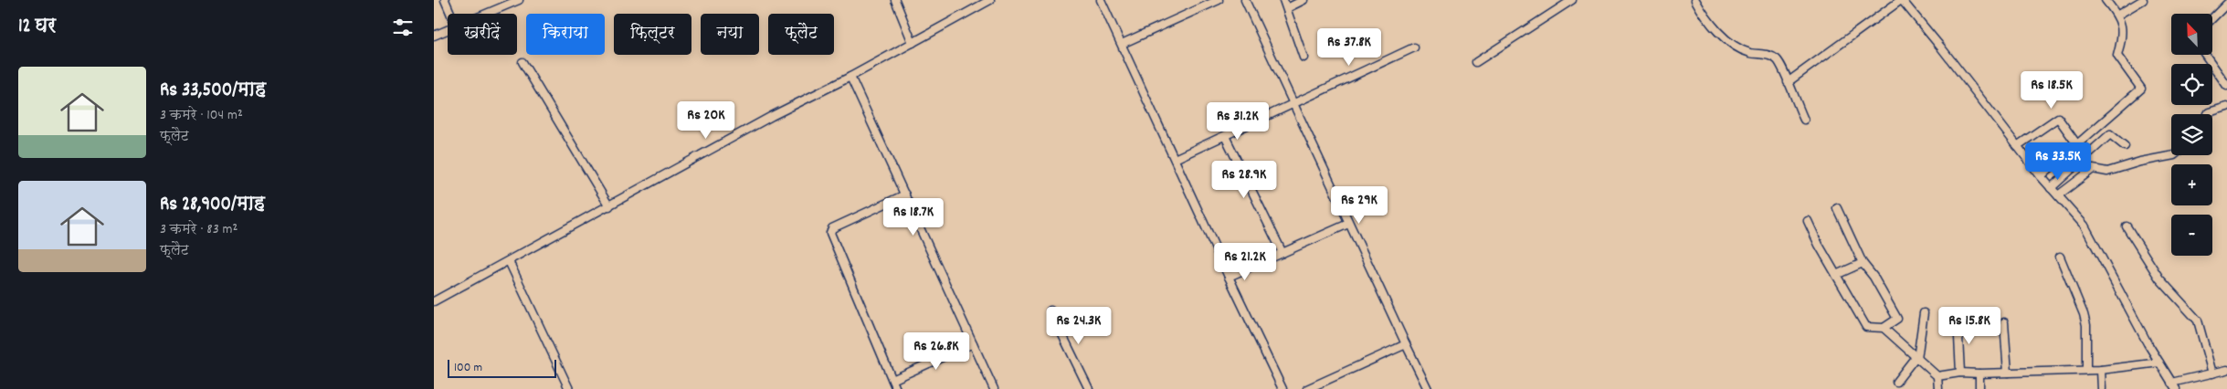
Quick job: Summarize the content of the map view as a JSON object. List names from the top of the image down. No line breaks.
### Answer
{"scale_bar":"100 m","north":"top left","page":{"heading":"12 घर","map_buttons":["+","−"],"chip":["खरीदें","किराया","फ़िल्टर","नया","फ़्लैट"],"price":["Rs 37.8K","Rs 18.5K","Rs 20K","Rs 31.2K","Rs 33.5K","Rs 28.9K","Rs 29K","Rs 18.7K","Rs 21.2K","Rs 24.3K","Rs 15.8K","Rs 26.8K"],"list":[{"name":"Rs 33,500/माह","note":"3 कमरे · 104 m² · फ़्लैट"},{"name":"Rs 28,900/माह","note":"3 कमरे · 83 m² · फ़्लैट"}],"scale":"100 m"}}
